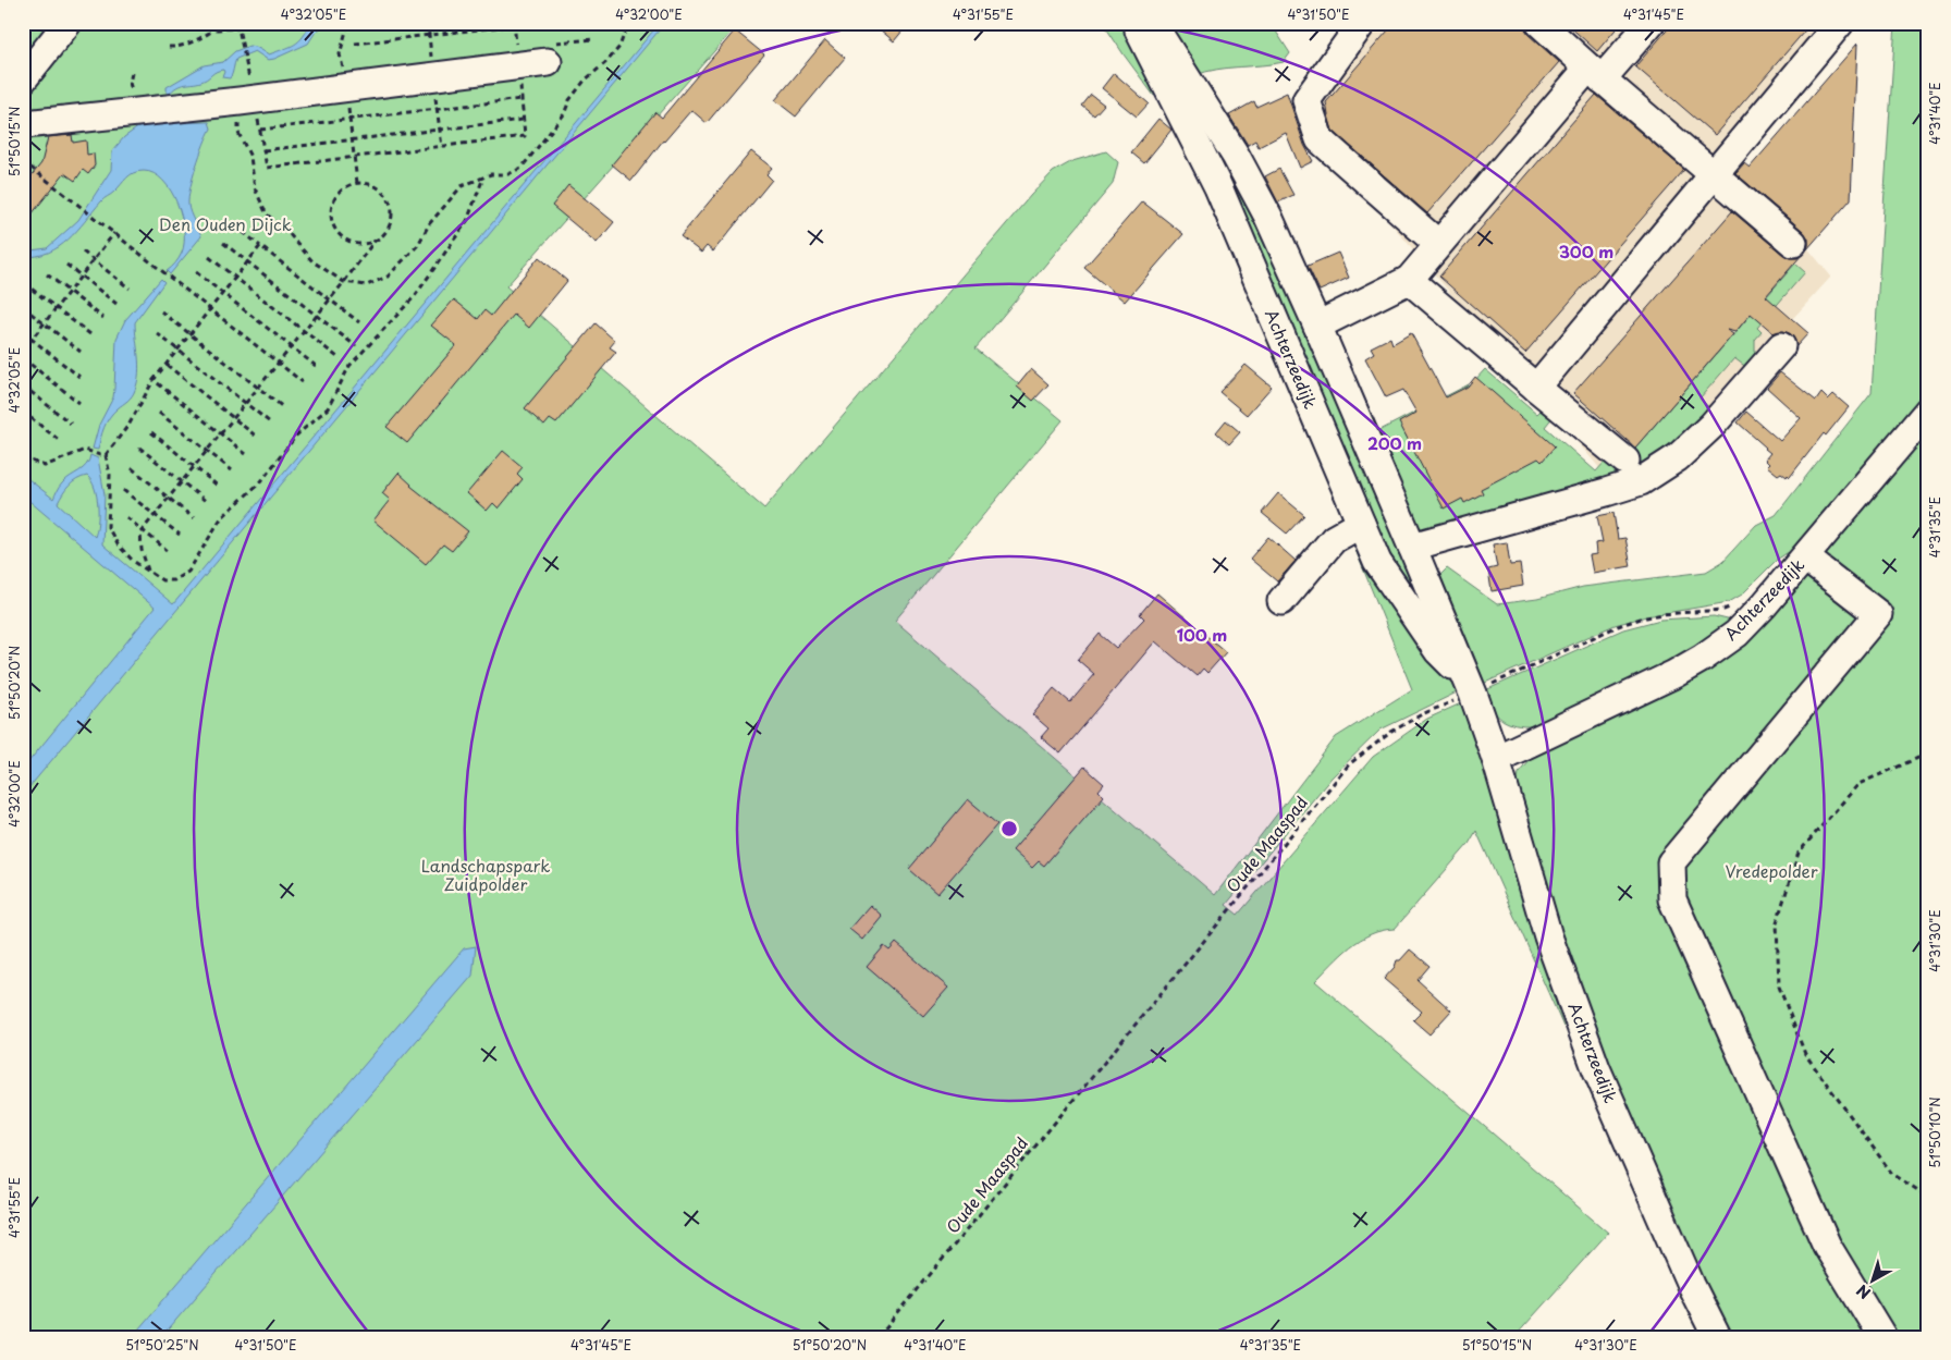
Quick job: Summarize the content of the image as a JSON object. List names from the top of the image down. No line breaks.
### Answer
{"streets":{"street":["Achterzeedijk"],"path":["Oude Maaspad"]},"crossings":[["Achterzeedijk","Oude Maaspad"]],"parks":["Den Ouden Dijck","Landschapspark Zuidpolder","Vredepolder"],"north":"bottom left","coordinates":["4°32'05\"E","4°32'00\"E","4°31'55\"E","4°31'50\"E","4°31'45\"E","4°31'40\"E","51°50'15\"N","4°31'35\"E","51°50'20\"N","4°31'30\"E","51°50'10\"N","51°50'25\"N"],"rings":["300 m","200 m","100 m"]}
